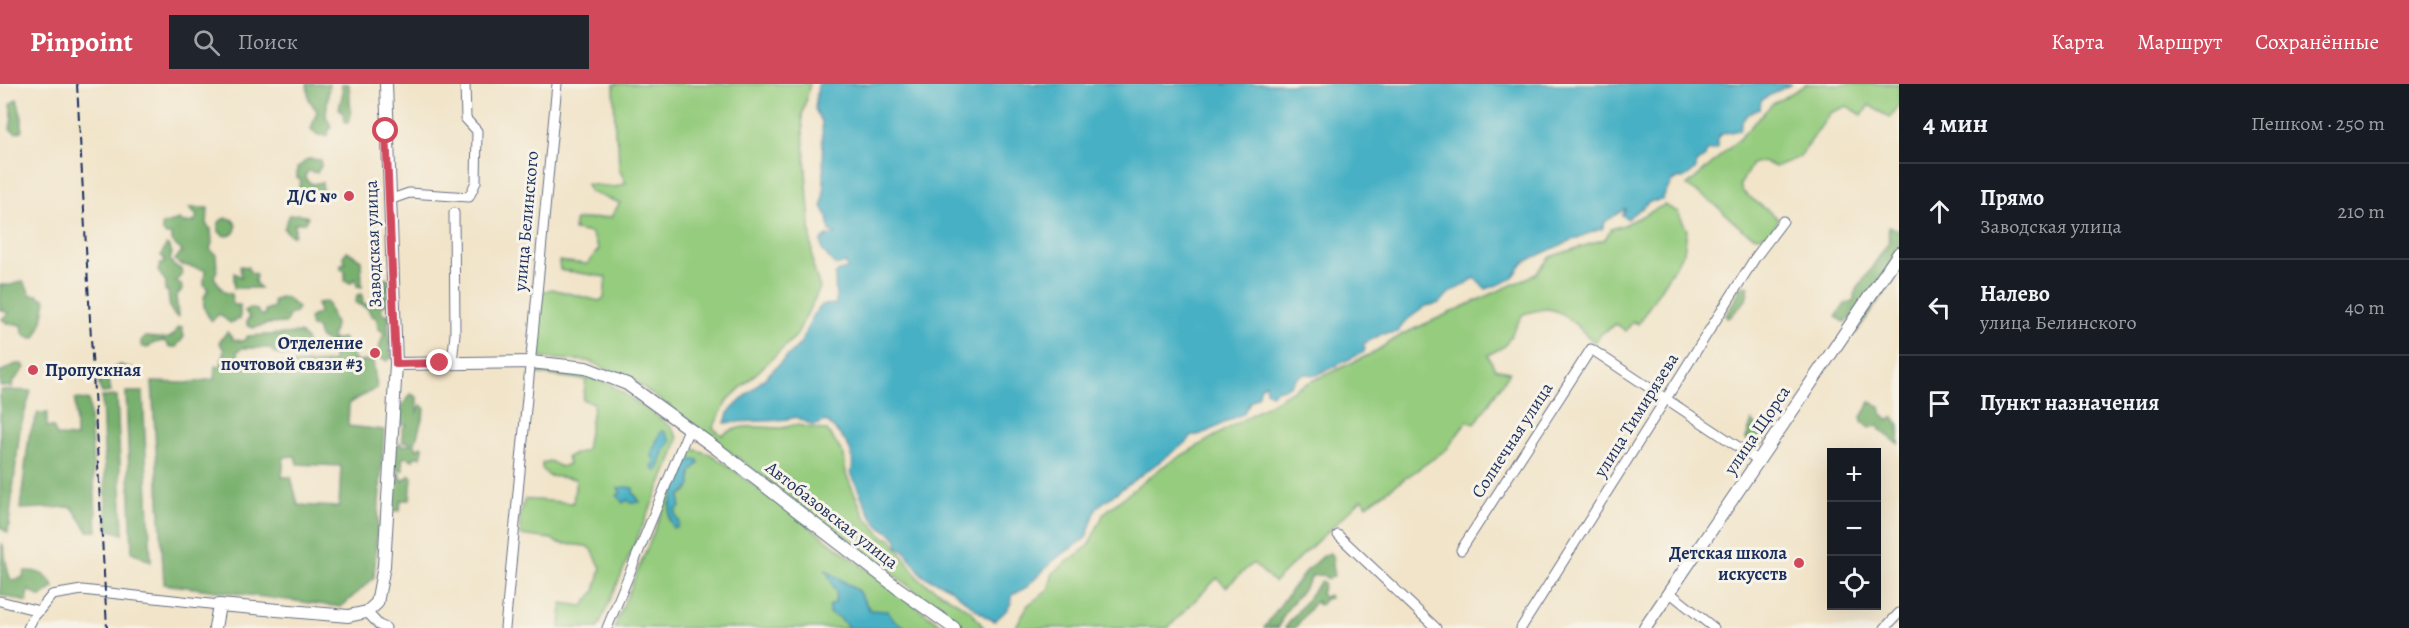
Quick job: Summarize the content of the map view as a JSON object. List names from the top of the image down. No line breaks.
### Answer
{"streets":{"street":["улица Белинского","Заводская улица","улица Тимирязева","улица Щорса","Солнечная улица","Автобазовская улица"]},"crossings":[["улица Тимирязева","Солнечная улица"]],"places":["Д/С №","Отделение почтовой связи #3","Пропускная","Детская школа искусств"],"page":{"header":"Pinpoint","search":"Поиск","nav":["Карта","Маршрут","Сохранённые"],"heading":["4 мин","Пешком · 250 m"],"list":[["Прямо","Заводская улица","210 m"],["Налево","улица Белинского","40 m"],"Пункт назначения"],"map_buttons":["+","−"]}}
